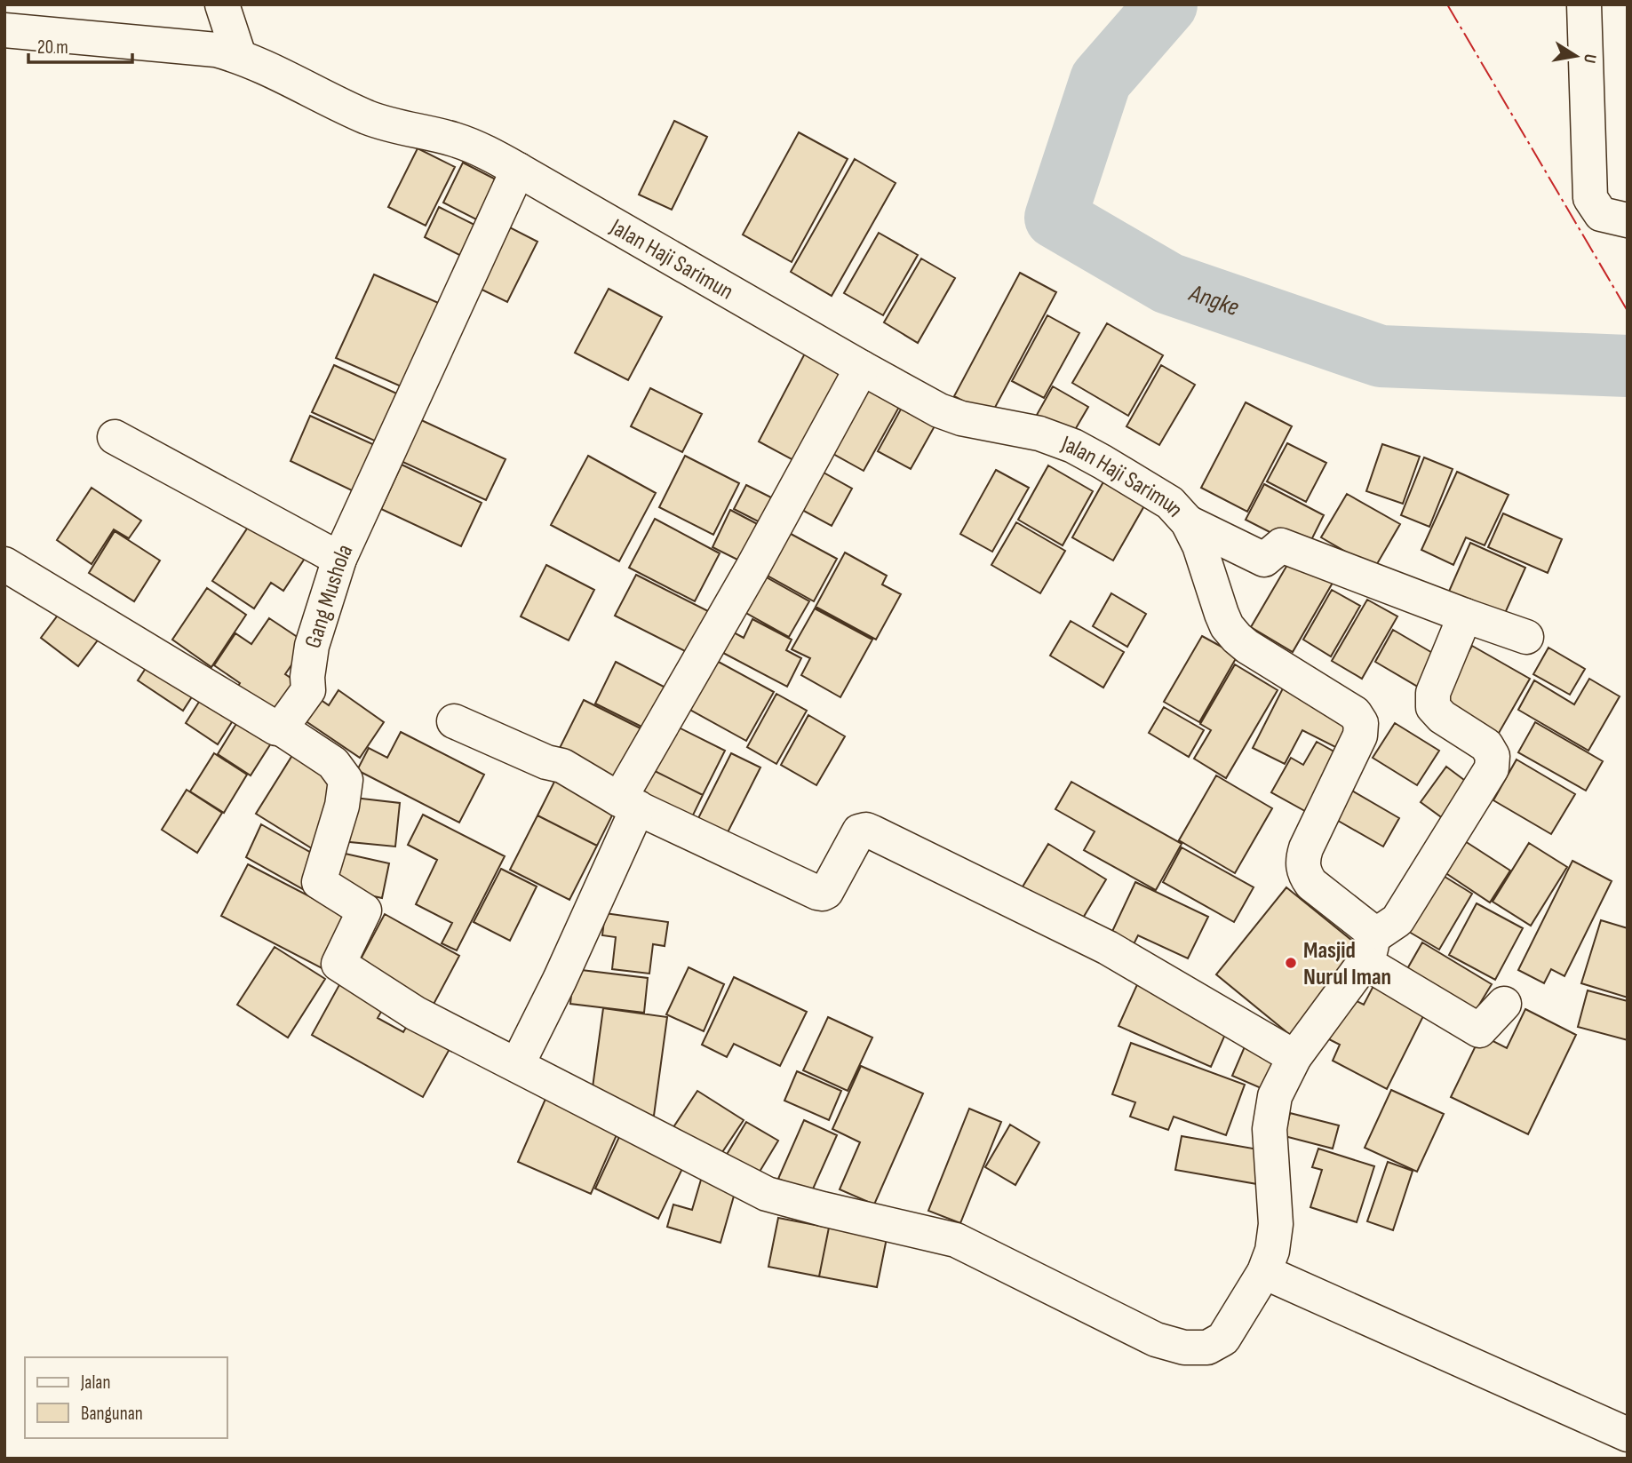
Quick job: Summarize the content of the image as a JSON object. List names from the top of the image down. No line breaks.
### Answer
{"streets":{"street":["Jalan Haji Sarimun","Gang Mushola"]},"crossings":[["Jalan Haji Sarimun","Gang Mushola"]],"water":["Angke"],"places":["Masjid Nurul Iman"],"legend":["Jalan","Bangunan"],"scale_bar":"20 m","north":"right"}
